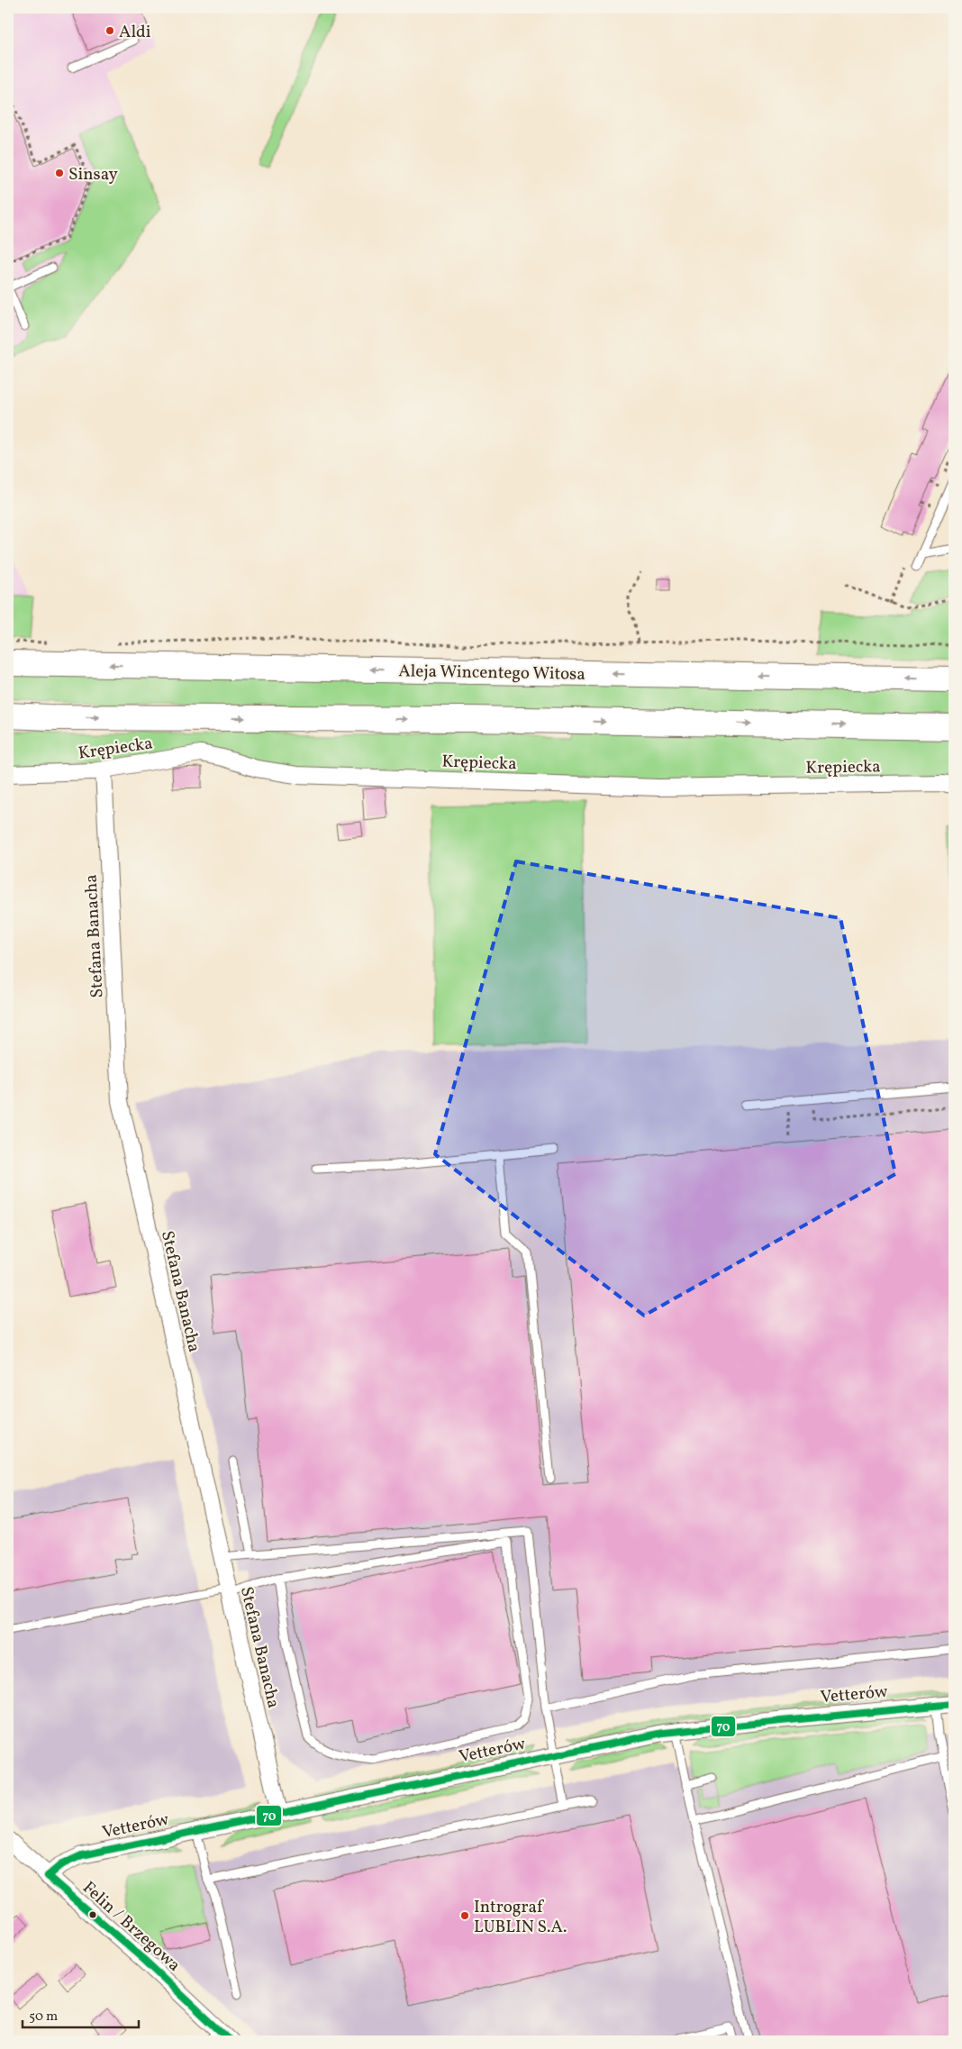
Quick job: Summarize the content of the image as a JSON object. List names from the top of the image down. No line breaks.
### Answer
{"streets":{"main road":["Aleja Wincentego Witosa"],"street":["Krępiecka","Stefana Banacha","Vetterów","Felin / Brzegowa"]},"crossings":[["Krępiecka","Stefana Banacha"],["Stefana Banacha","Vetterów"],["Vetterów","Felin / Brzegowa"]],"places":["Aldi","Sinsay","Intrograf LUBLIN S.A."],"lines":["transit line 70"],"scale_bar":"50 m"}
